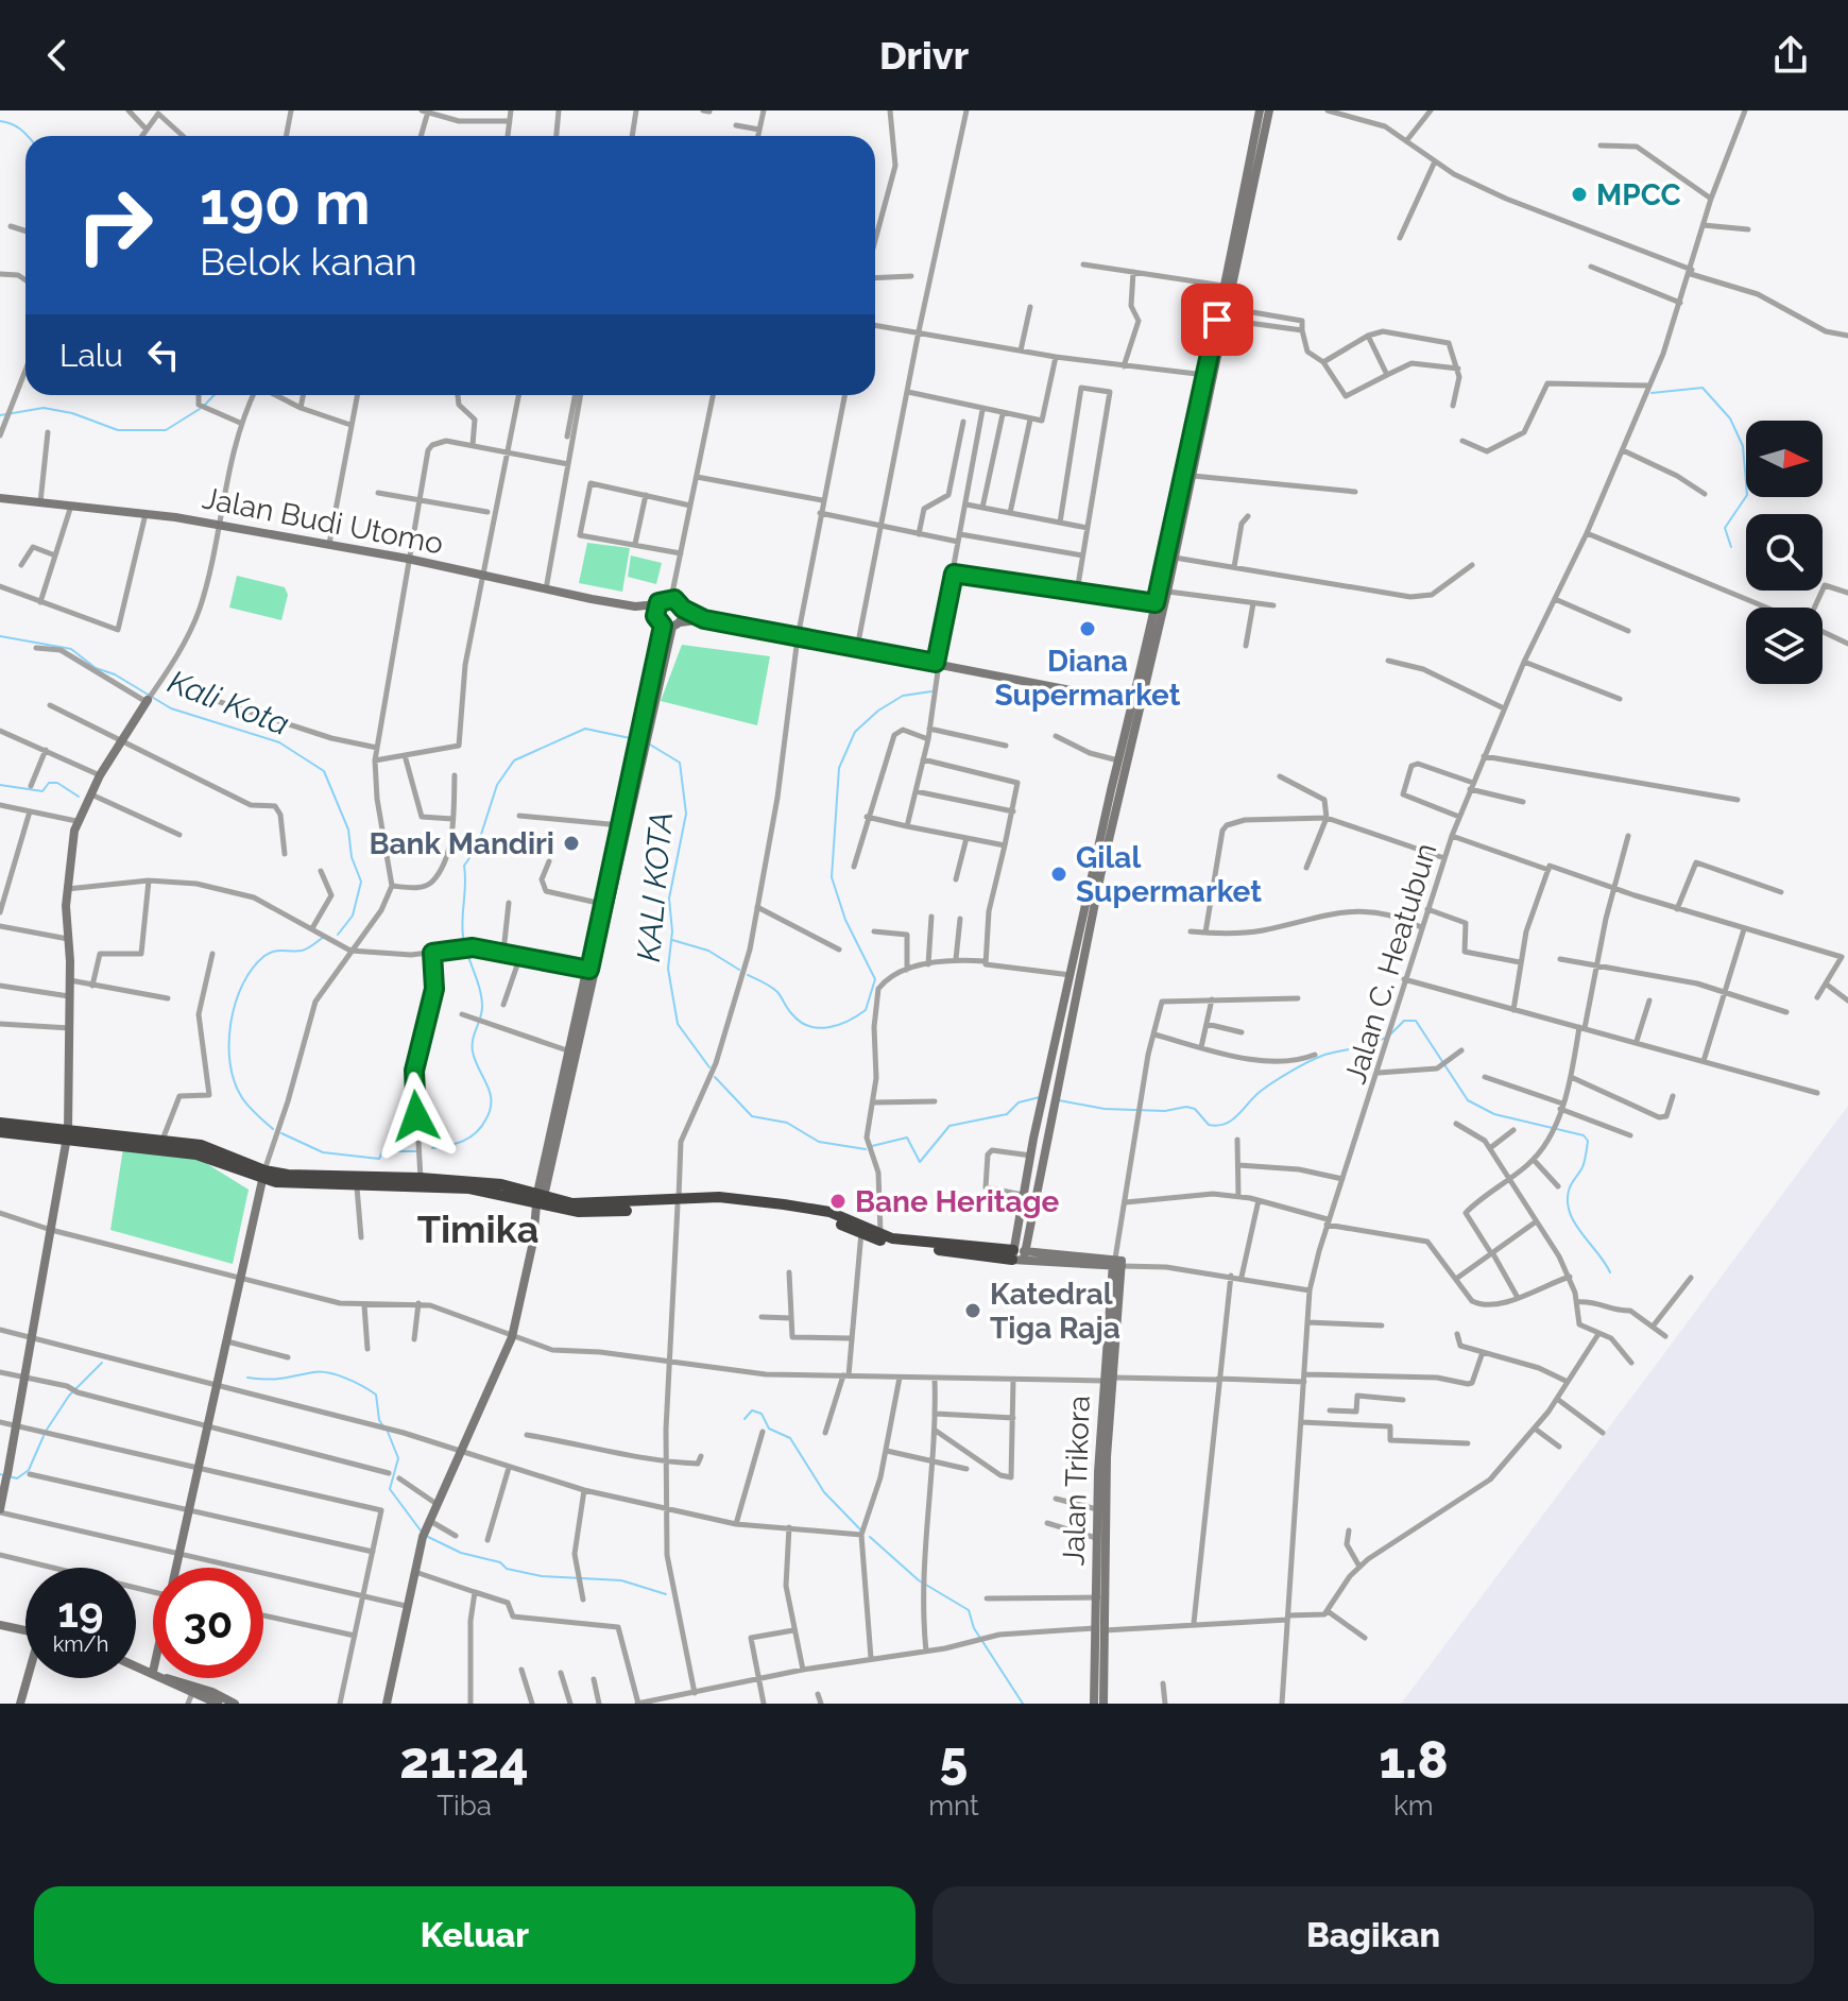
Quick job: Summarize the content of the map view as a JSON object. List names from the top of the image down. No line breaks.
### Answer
{"streets":{"street":["Jalan Budi Utomo","Jalan C. Heatubun","Jalan Trikora"]},"districts":["Timika"],"water":["Kali Kota","KALI KOTA"],"places":["MPCC","Diana Supermarket","Bank Mandiri","Gilal Supermarket","Bane Heritage","Katedral Tiga Raja"],"north":"right","page":{"header":"Drivr","turn":["190 m","Belok kanan"],"then":"Lalu","speed":"19 km/h","limit":"30","eta":["21:24","Tiba","5","mnt","1.8","km"],"buttons":["Keluar","Bagikan"]}}
